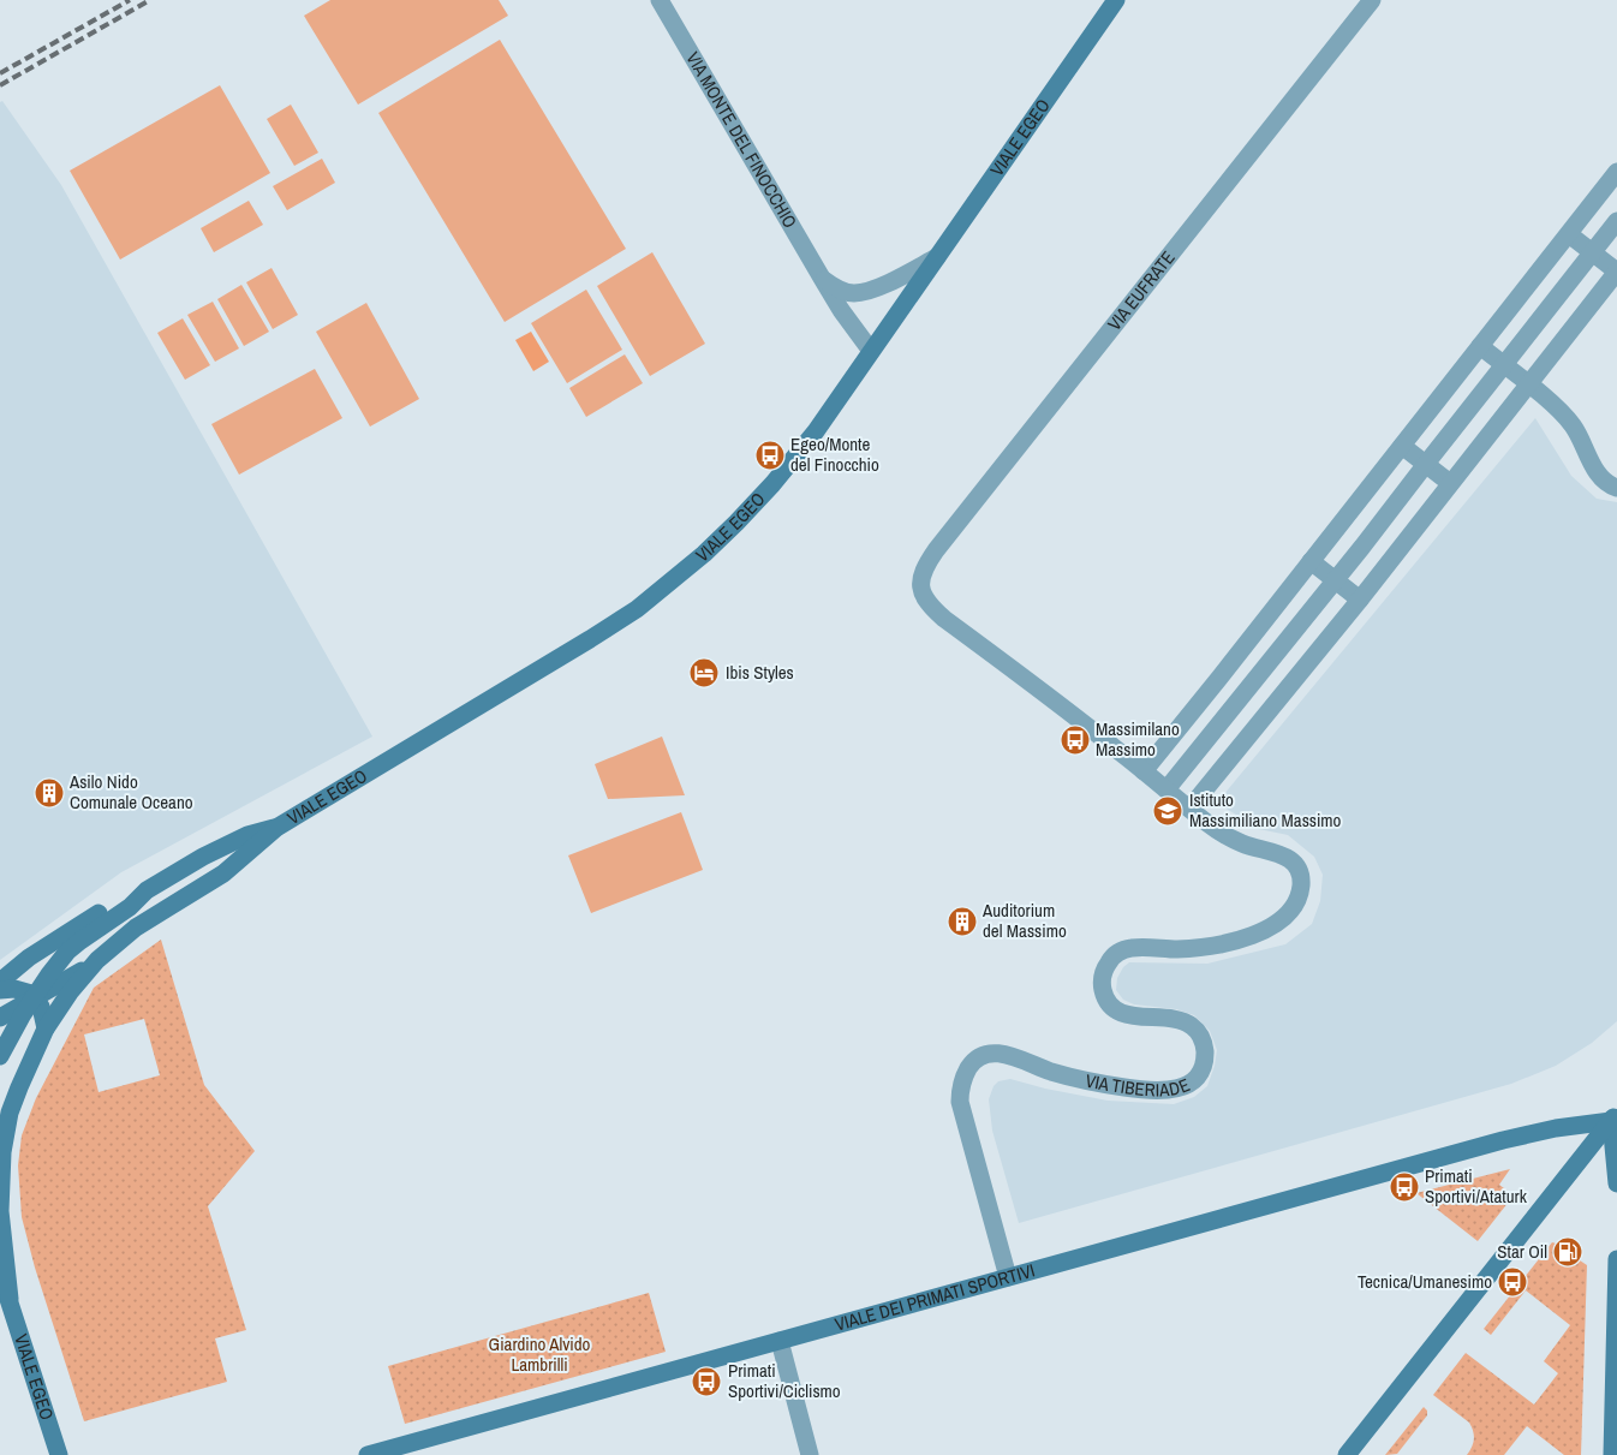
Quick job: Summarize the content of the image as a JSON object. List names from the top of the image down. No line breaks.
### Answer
{"streets":{"main road":["VIALE EGEO","VIALE DEI PRIMATI SPORTIVI"],"street":["VIA MONTE DEL FINOCCHIO","VIA EUFRATE","VIA TIBERIADE"]},"crossings":[["VIALE EGEO","VIA MONTE DEL FINOCCHIO"],["VIA EUFRATE","VIA TIBERIADE"],["VIA TIBERIADE","VIALE DEI PRIMATI SPORTIVI"]],"parks":["Giardino Alvido Lambrilli"],"places":{"bus stop":["Egeo/Monte del Finocchio","Massimilano Massimo","Primati Sportivi/Ataturk","Tecnica/Umanesimo","Primati Sportivi/Ciclismo"],"hotel":["Ibis Styles"],"building":["Asilo Nido Comunale Oceano","Auditorium del Massimo"],"school or university":["Istituto Massimiliano Massimo"],"fuel station":["Star Oil"]}}
